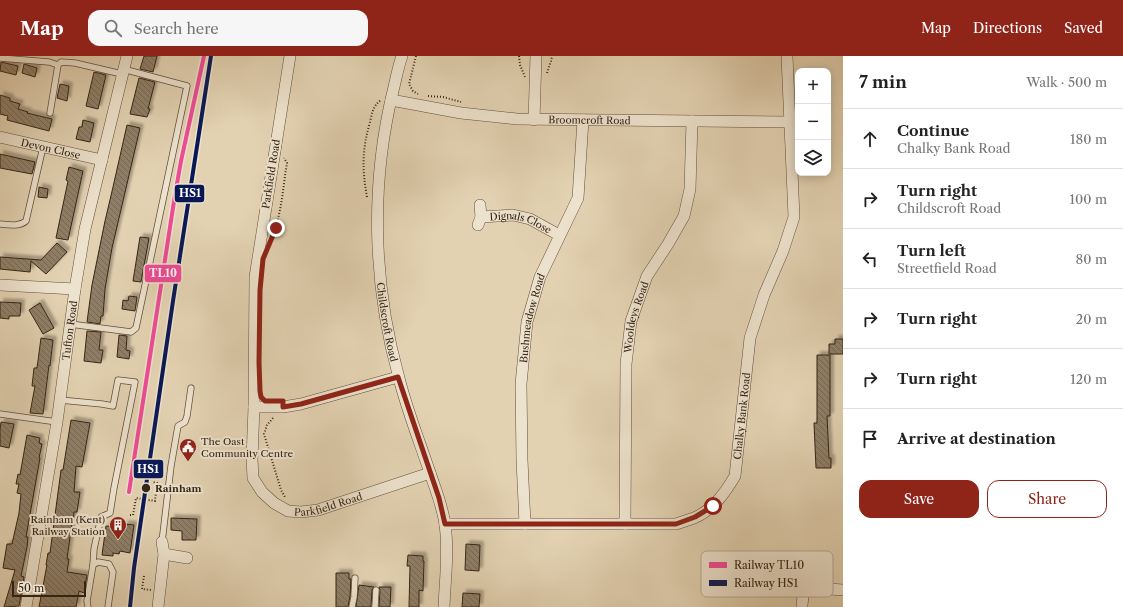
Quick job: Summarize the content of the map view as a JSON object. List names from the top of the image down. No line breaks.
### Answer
{"streets":{"street":["Broomcroft Road","Devon Close","Parkfield Road","Dignals Close","Wooldeys Road","Bushmeadow Road","Childscroft Road","Tufton Road","Chalky Bank Road"]},"crossings":[["Broomcroft Road","Wooldeys Road"],["Broomcroft Road","Bushmeadow Road"],["Broomcroft Road","Childscroft Road"],["Broomcroft Road","Chalky Bank Road"],["Devon Close","Tufton Road"],["Parkfield Road","Childscroft Road"],["Dignals Close","Bushmeadow Road"],["Wooldeys Road","Chalky Bank Road"],["Bushmeadow Road","Chalky Bank Road"],["Childscroft Road","Chalky Bank Road"]],"places":{"public building":["The Oast Community Centre"],"other":["Rainham"],"building":["Rainham (Kent) Railway Station"]},"lines":["rail line TL10","rail line HS1"],"legend":["Railway TL10","Railway HS1"],"scale_bar":"50 m","page":{"header":"Map","search":"Search here","nav":["Map","Directions","Saved"],"heading":["7 min","Walk · 500 m"],"map_buttons":["+","−"],"list":[["Continue","Chalky Bank Road","180 m"],["Turn right","Childscroft Road","100 m"],["Turn left","Streetfield Road","80 m"],["Turn right","20 m"],["Turn right","120 m"],"Arrive at destination"],"buttons":["Save","Share"],"scale":"50 m"}}
